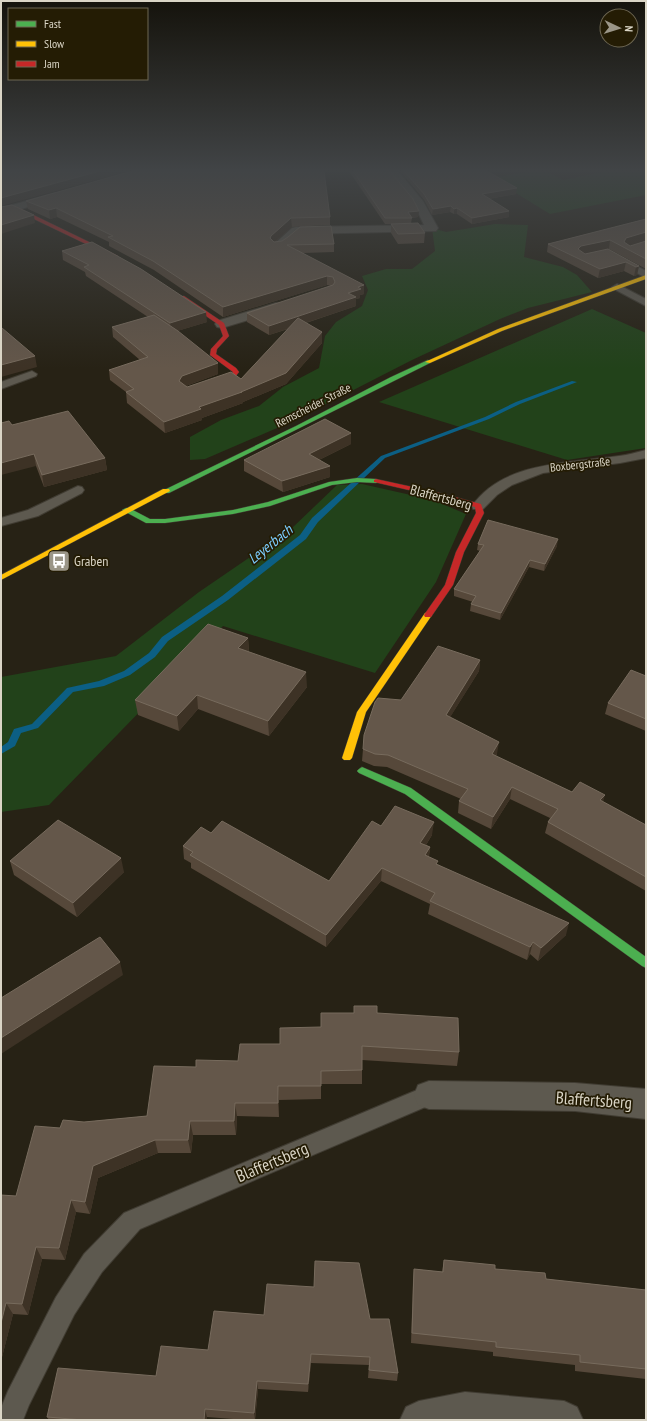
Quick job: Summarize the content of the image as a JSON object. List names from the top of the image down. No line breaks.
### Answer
{"streets":{"street":["Remscheider Straße","Blaffertsberg"],"lane":["Boxbergstraße"]},"crossings":[["Remscheider Straße","Blaffertsberg"],["Boxbergstraße","Blaffertsberg"]],"water":["Leyerbach"],"places":{"bus stop":["Graben"]},"legend":["Fast","Slow","Jam"],"north":"right"}
